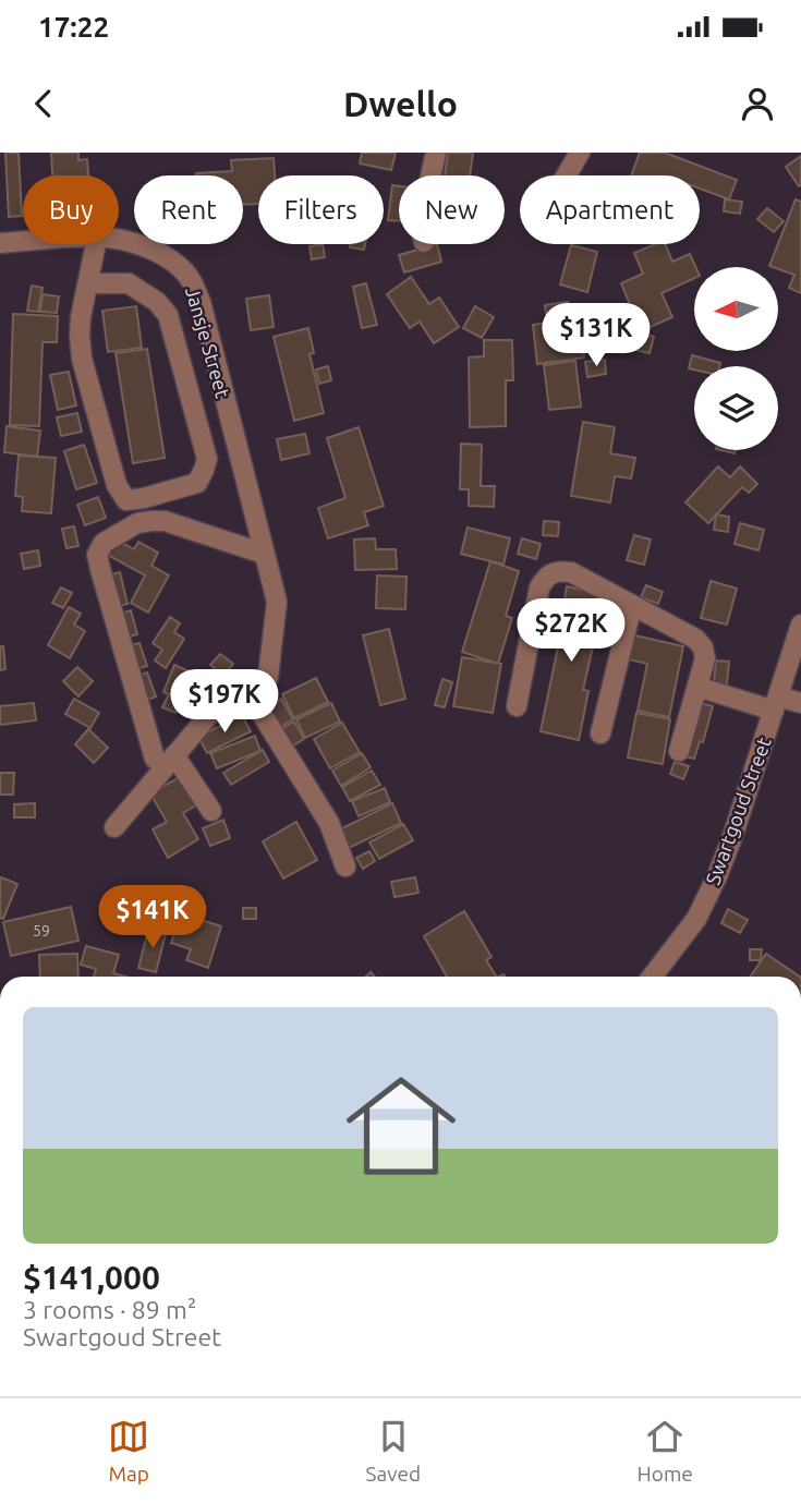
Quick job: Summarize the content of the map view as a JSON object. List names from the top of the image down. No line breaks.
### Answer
{"streets":{"street":["Jansje Street","Swartgoud Street"]},"house_numbers":["59"],"north":"left","page":{"status":"17:22","header":"Dwello","chip":["Buy","Rent","Filters","New","Apartment"],"price":["$131K","$272K","$197K","$141K"],"list":[{"name":"$141,000","note":"3 rooms · 89 m² · Swartgoud Street"}],"tabs":["Map","Saved","Home"]}}
